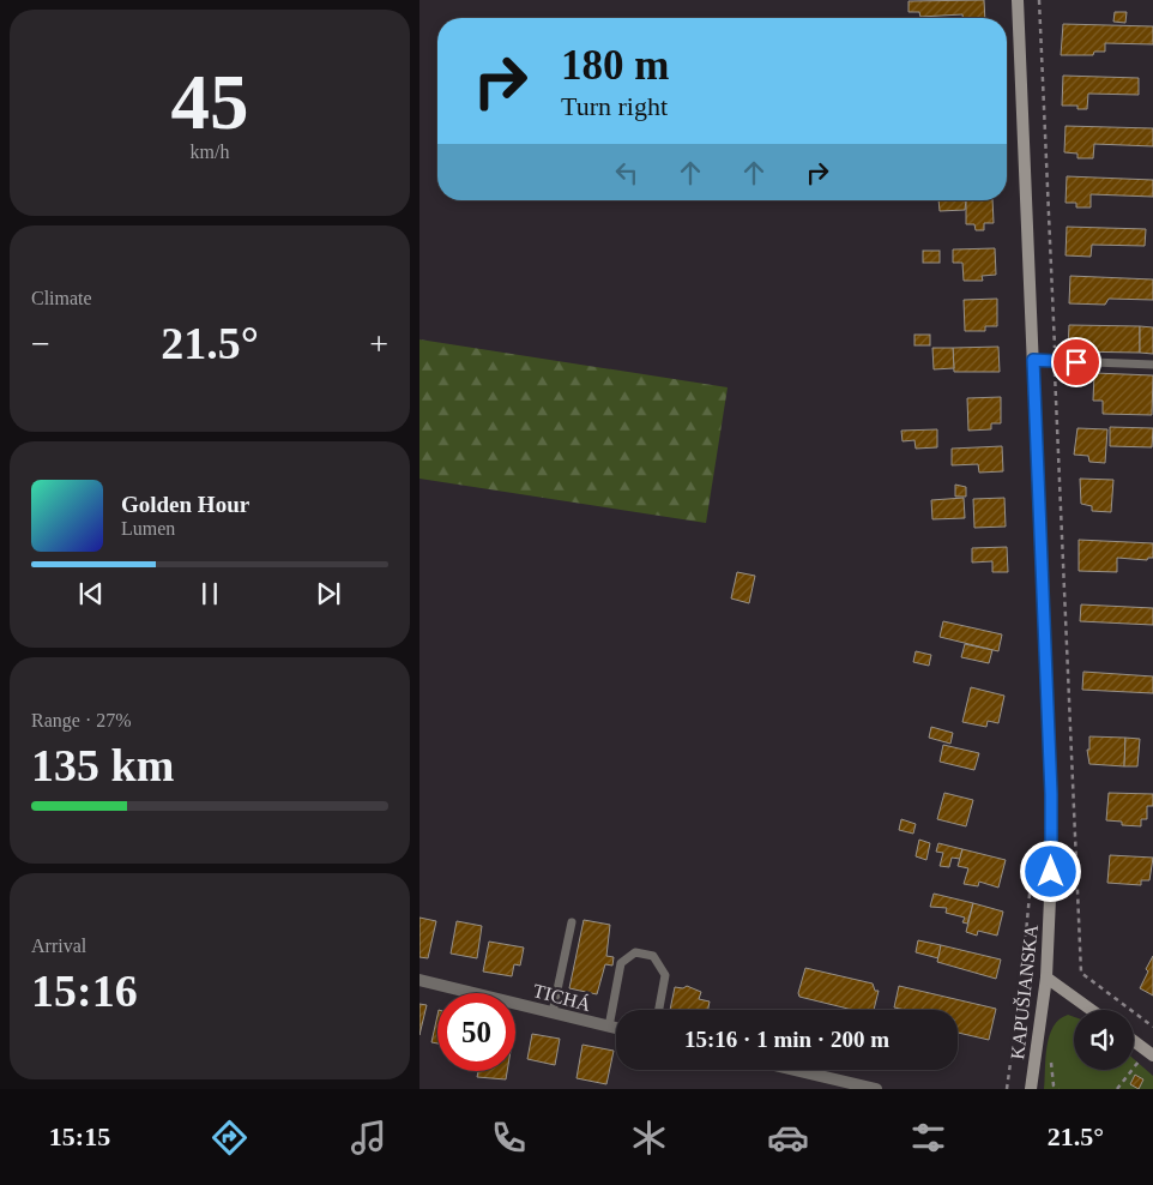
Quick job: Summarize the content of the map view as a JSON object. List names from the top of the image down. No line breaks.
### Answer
{"streets":{"main road":["KAPUŠIANSKA"],"street":["TICHÁ"]},"page":{"tile":[["45","km/h"],"Climate",["Range · 27%","135 km"],["Arrival","15:16"]],"turn":["180 m","Turn right"],"heat":["−","21.5°","+"],"song":["Golden Hour","Lumen"],"limit":"50","trip":"15:16 · 1 min · 200 m","tabs":["15:15","21.5°"]}}
